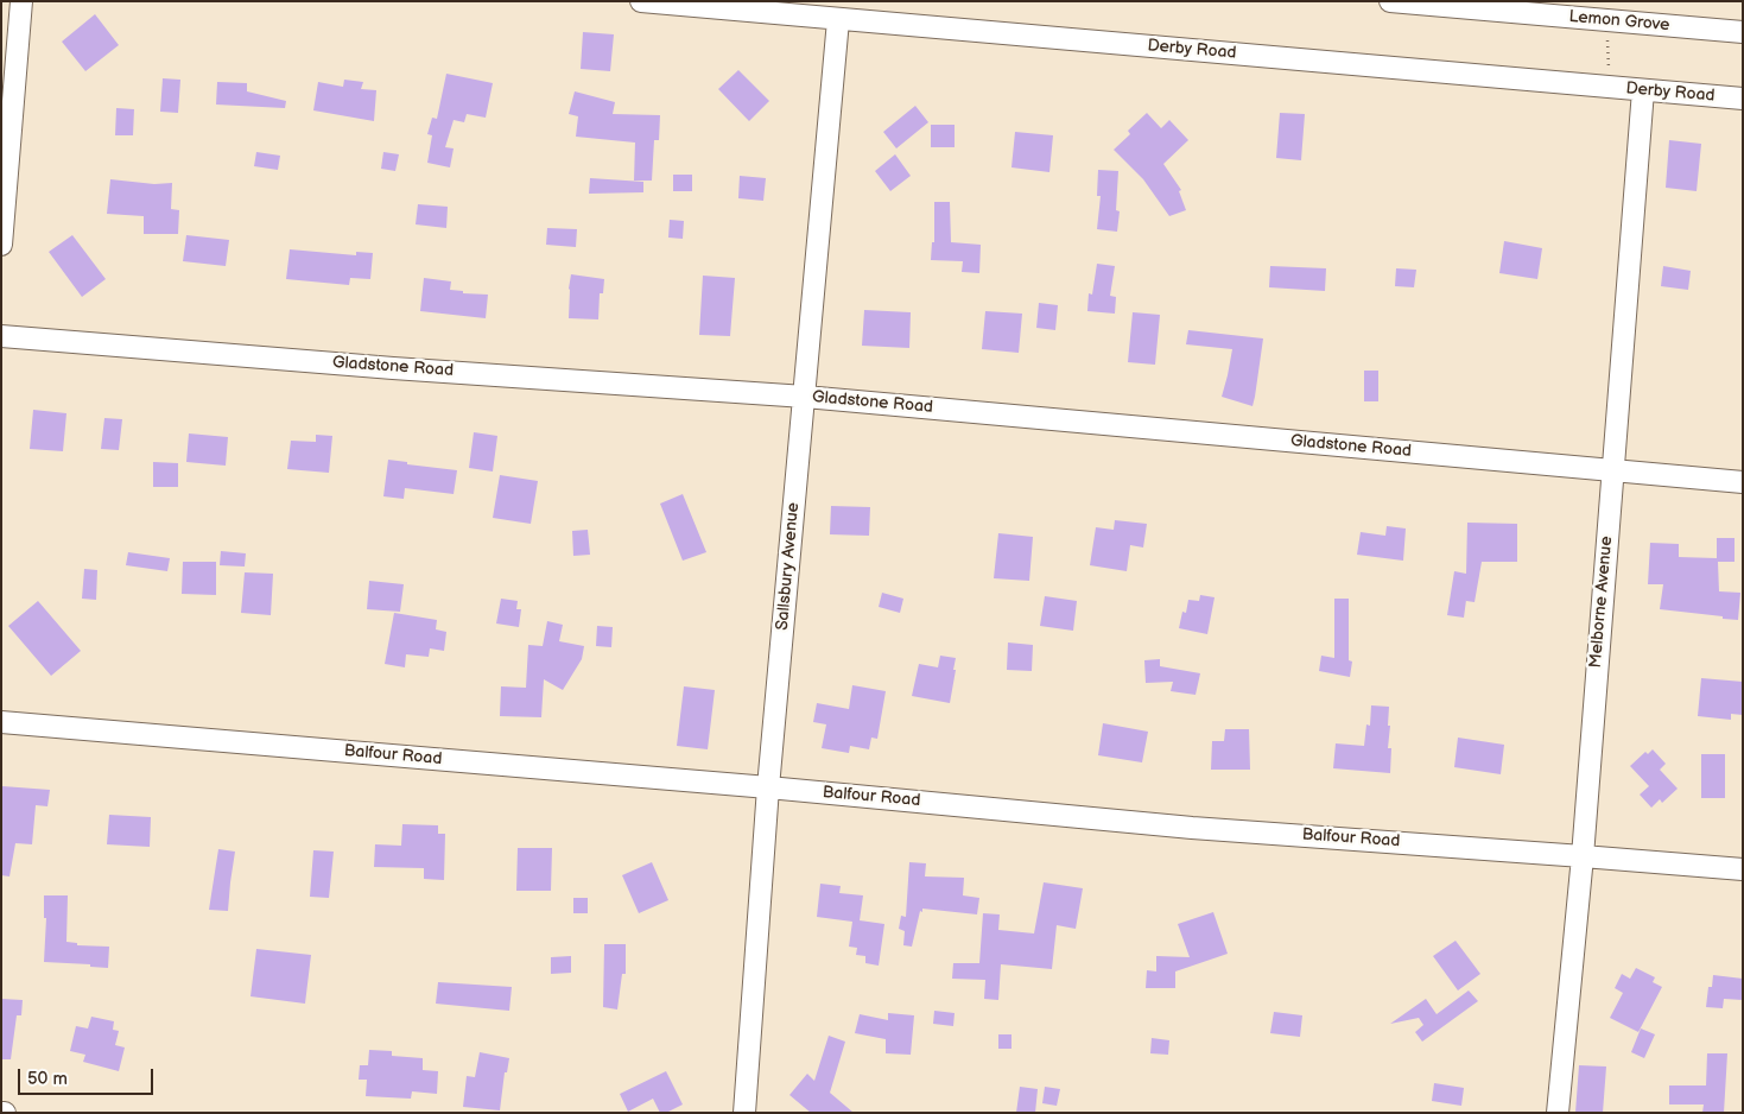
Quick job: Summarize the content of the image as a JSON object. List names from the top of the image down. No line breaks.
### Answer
{"streets":{"street":["Lemon Grove","Derby Road","Gladstone Road","Sallsbury Avenue","Melborne Avenue","Balfour Road"]},"crossings":[["Derby Road","Sallsbury Avenue"],["Derby Road","Melborne Avenue"],["Gladstone Road","Sallsbury Avenue"],["Gladstone Road","Melborne Avenue"],["Sallsbury Avenue","Balfour Road"],["Melborne Avenue","Balfour Road"]],"scale_bar":"50 m"}
